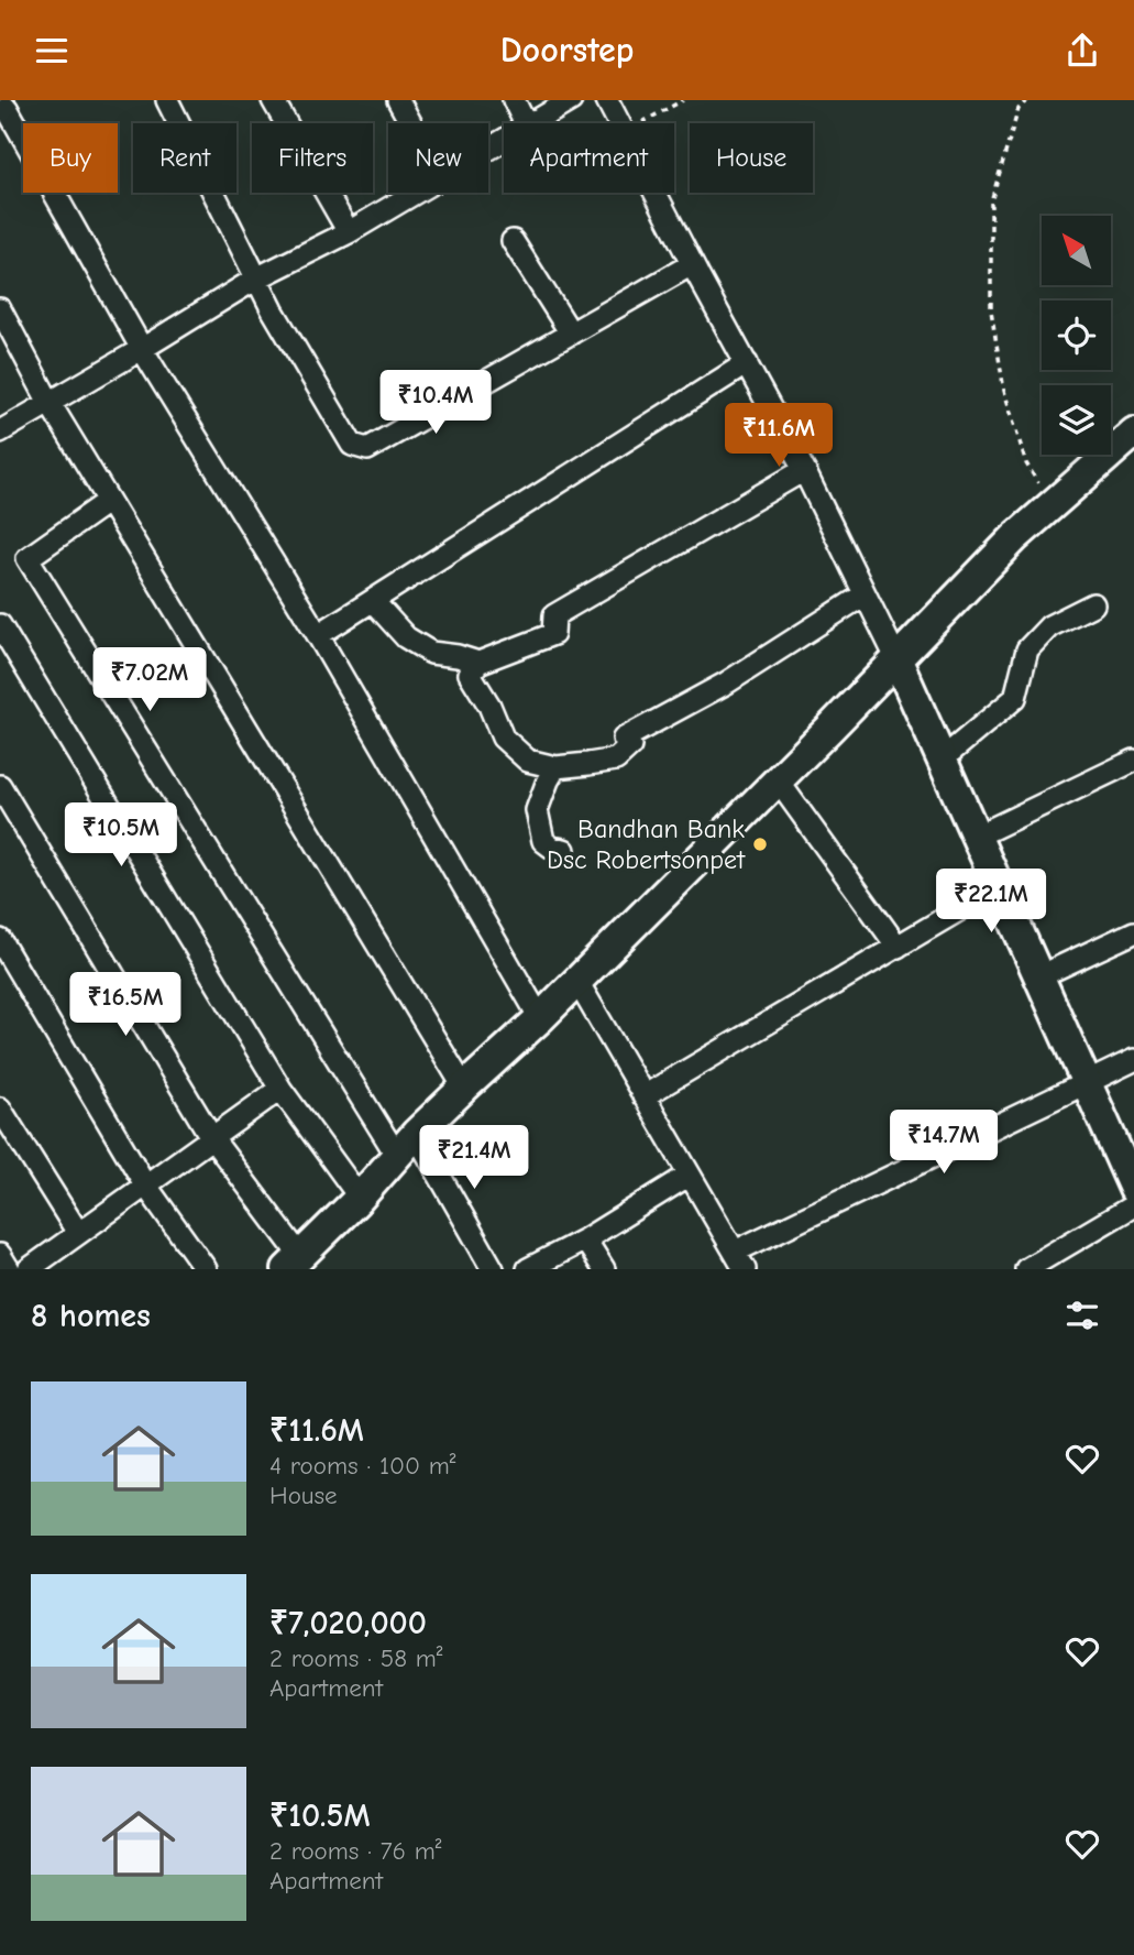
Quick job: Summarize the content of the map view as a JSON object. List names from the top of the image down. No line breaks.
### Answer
{"places":["Bandhan Bank Dsc Robertsonpet"],"north":"top left","page":{"header":"Doorstep","chip":["Buy","Rent","Filters","New","Apartment","House"],"price":["₹10.4M","₹11.6M","₹7.02M","₹10.5M","₹22.1M","₹16.5M","₹14.7M","₹21.4M"],"heading":"8 homes","list":[{"name":"₹11.6M","note":"4 rooms · 100 m² · House"},{"name":"₹7,020,000","note":"2 rooms · 58 m² · Apartment"},{"name":"₹10.5M","note":"2 rooms · 76 m² · Apartment"}]}}
